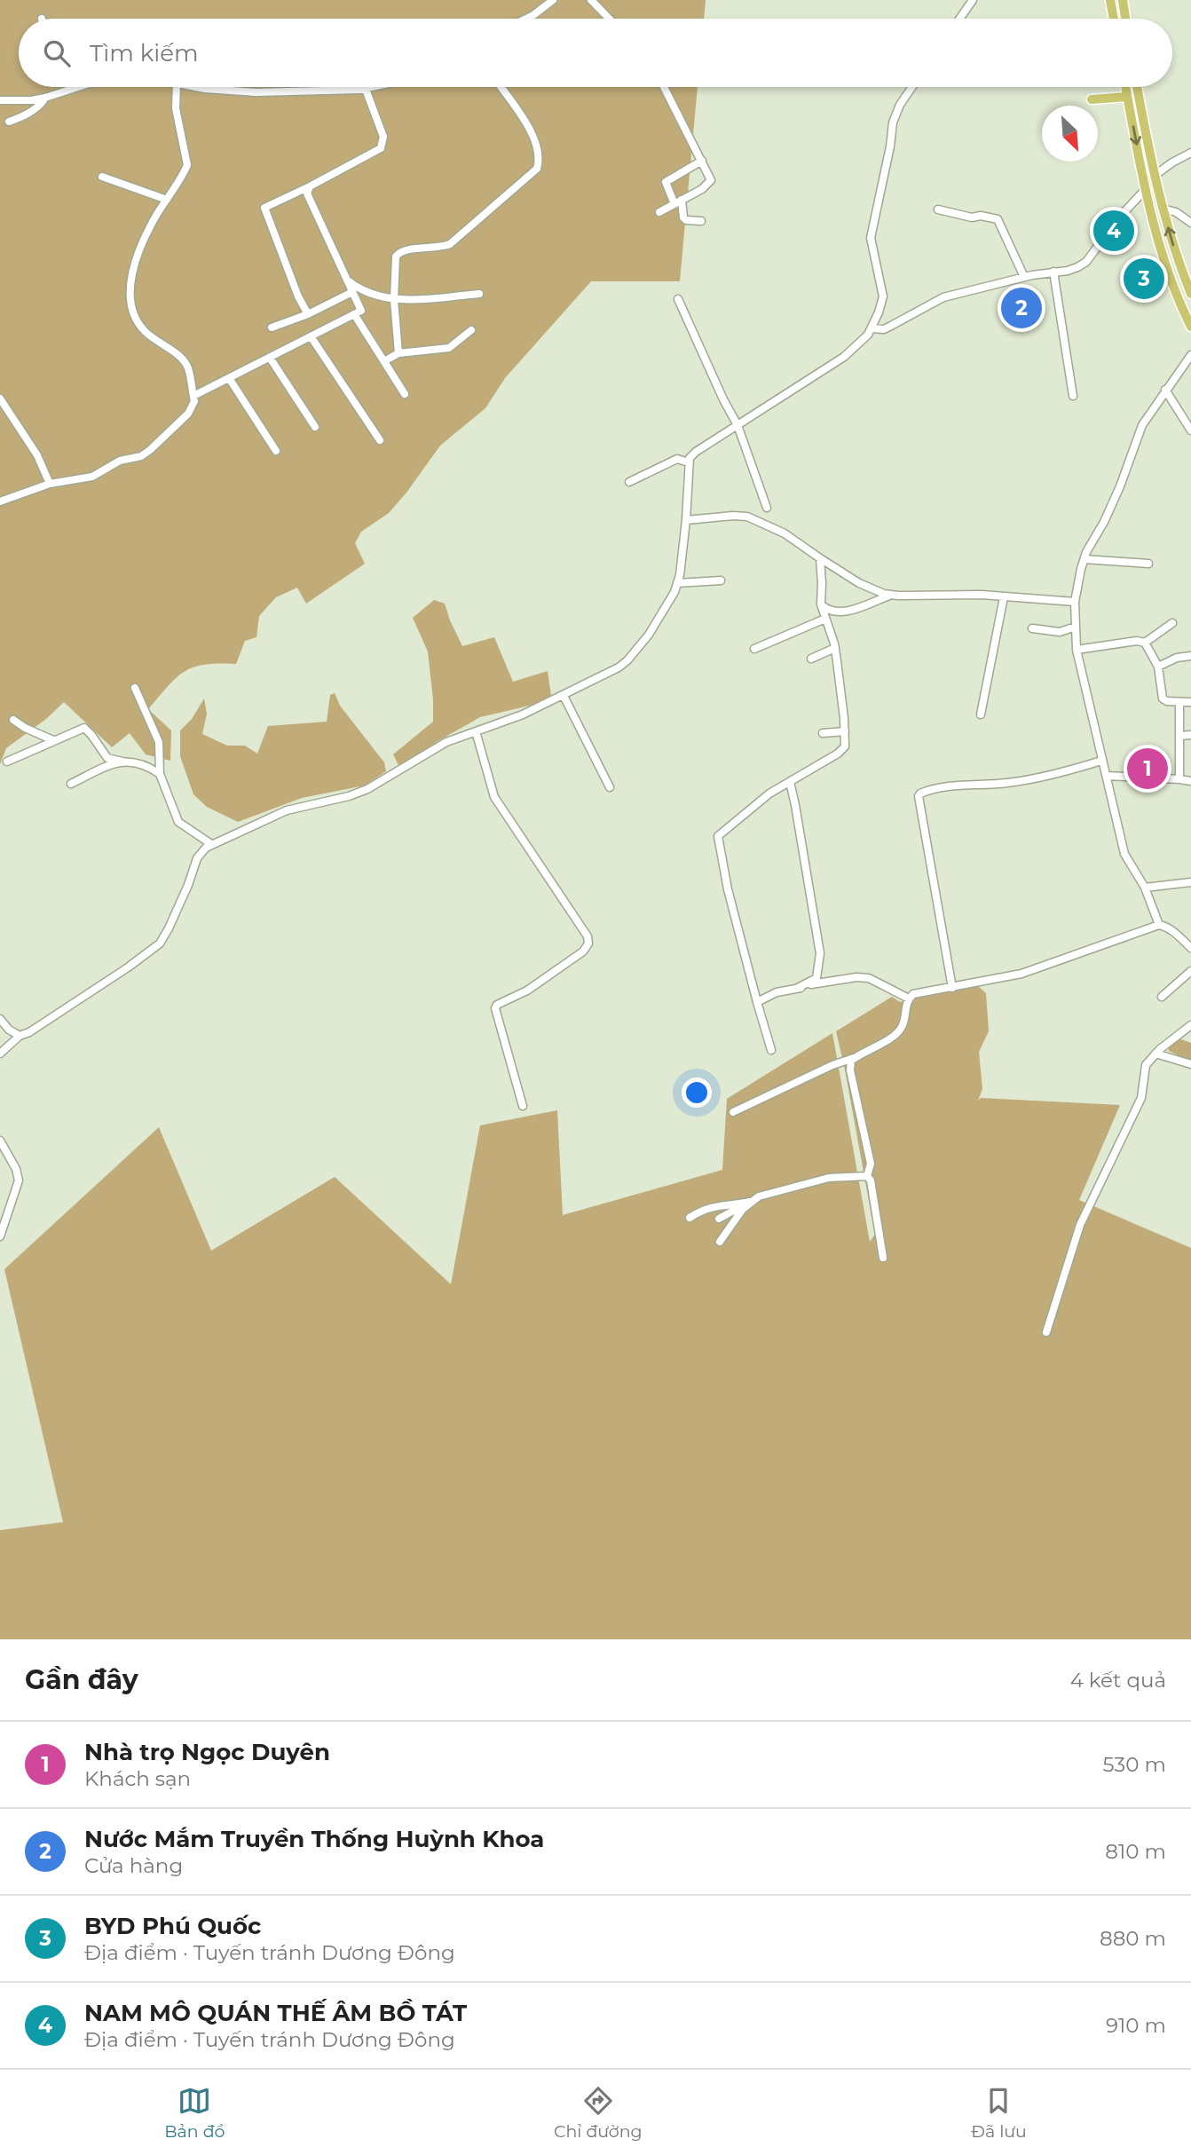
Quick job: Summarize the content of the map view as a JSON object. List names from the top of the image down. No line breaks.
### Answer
{"north":"bottom right","page":{"search":"Tìm kiếm","pins":["4","3","2","1"],"heading":["Gần đây","4 kết quả"],"list":[{"mark":"1","name":"Nhà trọ Ngọc Duyên","note":"Khách sạn","value":"530 m"},{"mark":"2","name":"Nước Mắm Truyền Thống Huỳnh Khoa","note":"Cửa hàng","value":"810 m"},{"mark":"3","name":"BYD Phú Quốc","note":"Địa điểm · Tuyến tránh Dương Đông","value":"880 m"},{"mark":"4","name":"NAM MÔ QUÁN THẾ ÂM BỒ TÁT","note":"Địa điểm · Tuyến tránh Dương Đông","value":"910 m"}],"nav":["Bản đồ","Chỉ đường","Đã lưu"]}}
